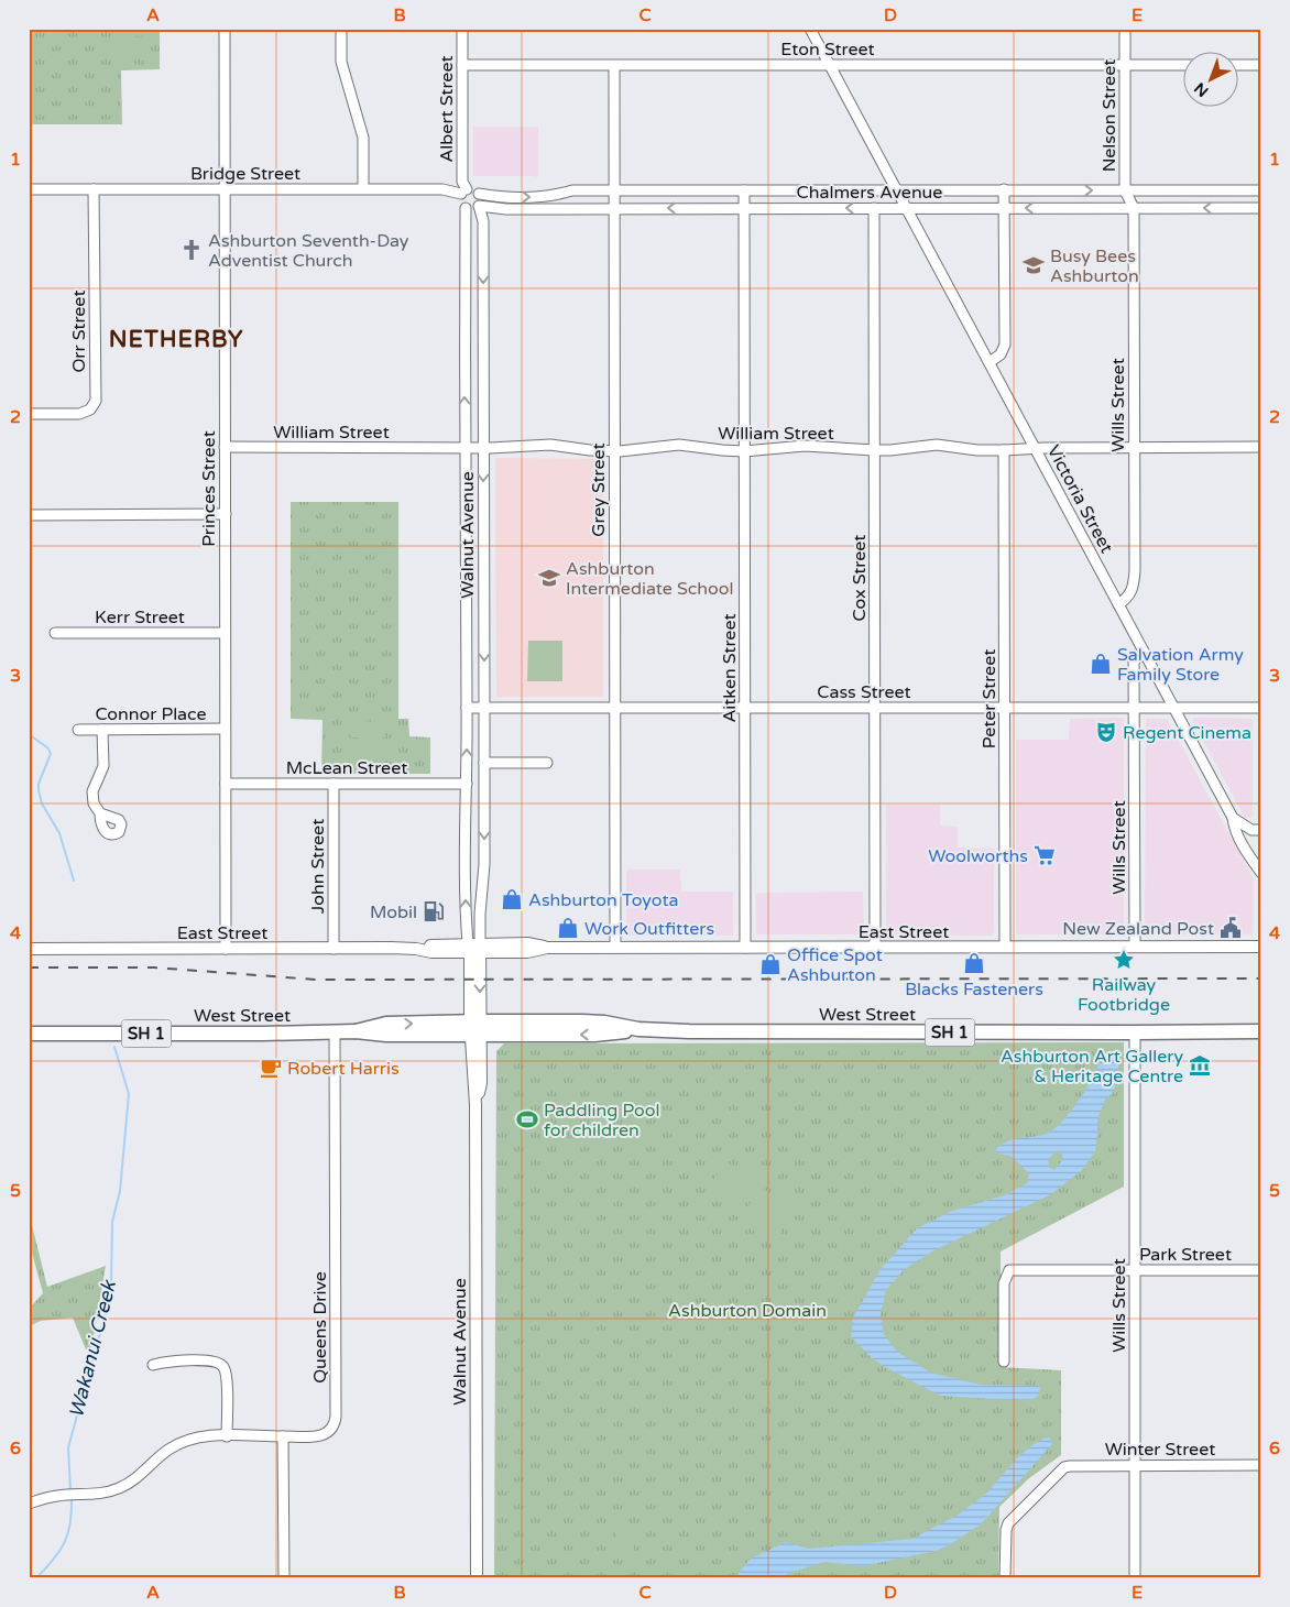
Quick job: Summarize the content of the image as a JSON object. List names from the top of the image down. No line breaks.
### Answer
{"streets":{"highway":["West Street","SH 1"],"main road":["Walnut Avenue","East Street"],"street":["Eton Street","Albert Street","Nelson Street","Bridge Street","Chalmers Avenue","Orr Street","Wills Street","William Street","Princes Street","Grey Street","Victoria Street","Cox Street","Kerr Street","Aitken Street","Cass Street","Peter Street","Connor Place","McLean Street","John Street","Park Street","Queens Drive","Winter Street"]},"crossings":[["Eton Street","Albert Street"],["Eton Street","Nelson Street"],["Eton Street","Grey Street"],["Eton Street","Victoria Street"],["Albert Street","Bridge Street"],["Albert Street","Chalmers Avenue"],["Albert Street","Walnut Avenue"],["Nelson Street","Chalmers Avenue"],["Nelson Street","Wills Street"],["Bridge Street","Chalmers Avenue"],["Bridge Street","Orr Street"],["Bridge Street","Princes Street"],["Bridge Street","Walnut Avenue"],["Chalmers Avenue","Wills Street"],["Chalmers Avenue","Grey Street"],["Chalmers Avenue","Victoria Street"],["Chalmers Avenue","Walnut Avenue"],["Chalmers Avenue","Cox Street"],["Chalmers Avenue","Aitken Street"],["Wills Street","William Street"],["Wills Street","Victoria Street"],["Wills Street","Cass Street"],["Wills Street","East Street"],["Wills Street","West Street"],["Wills Street","Park Street"],["Wills Street","Winter Street"],["William Street","Princes Street"],["William Street","Grey Street"],["William Street","Victoria Street"],["William Street","Walnut Avenue"],["William Street","Cox Street"],["William Street","Aitken Street"],["William Street","Peter Street"],["Princes Street","Kerr Street"],["Princes Street","Connor Place"],["Princes Street","McLean Street"],["Princes Street","East Street"],["Grey Street","Cass Street"],["Grey Street","East Street"],["Victoria Street","Cass Street"],["Walnut Avenue","Cass Street"],["Walnut Avenue","McLean Street"],["Walnut Avenue","East Street"],["Walnut Avenue","West Street"],["Cox Street","Cass Street"],["Cox Street","East Street"],["Aitken Street","Cass Street"],["Aitken Street","East Street"],["Cass Street","Peter Street"],["Peter Street","East Street"],["McLean Street","John Street"],["John Street","East Street"],["West Street","Queens Drive"]],"districts":["NETHERBY"],"water":["Wakanui Creek"],"parks":["Ashburton Domain"],"places":{"church":["Ashburton Seventh-Day Adventist Church"],"school or university":["Busy Bees Ashburton","Ashburton Intermediate School"],"shop":["Salvation Army Family Store","Ashburton Toyota","Work Outfitters","Blacks Fasteners","Office Spot Ashburton"],"theatre":["Regent Cinema"],"supermarket":["Woolworths"],"fuel station":["Mobil"],"public building":["New Zealand Post"],"place":["Railway Footbridge"],"museum":["Ashburton Art Gallery & Heritage Centre"],"cafe":["Robert Harris"],"sports":["Paddling Pool for children"]},"north":"bottom left","grid":{"columns":["A","B","C","D","E"],"rows":["1","2","3","4","5","6"]}}
